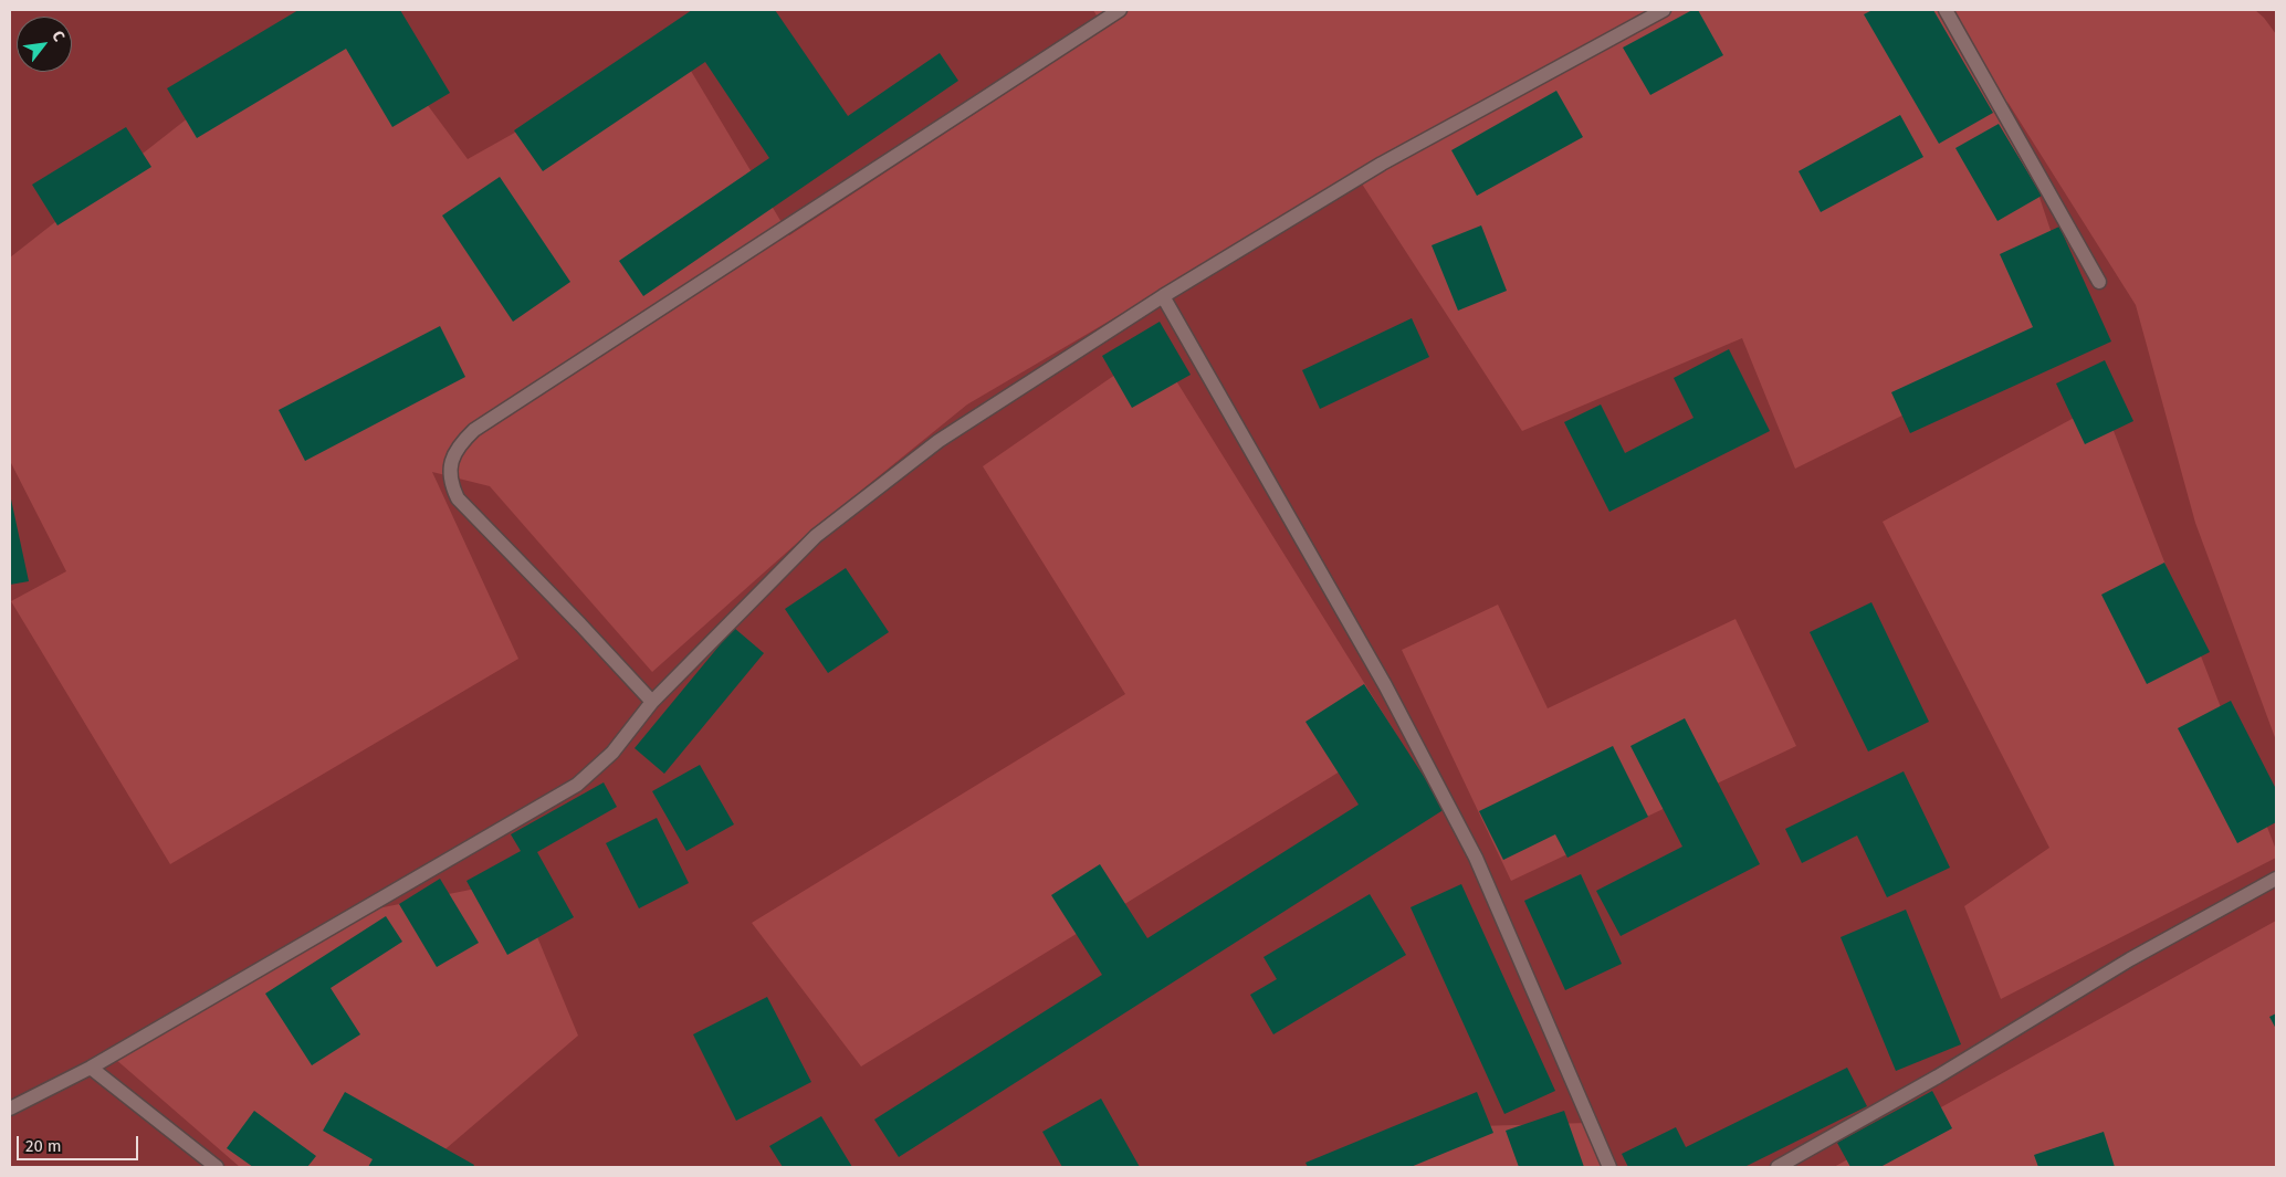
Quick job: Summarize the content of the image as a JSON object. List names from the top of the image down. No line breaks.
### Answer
{"scale_bar":"20 m","north":"top right"}
